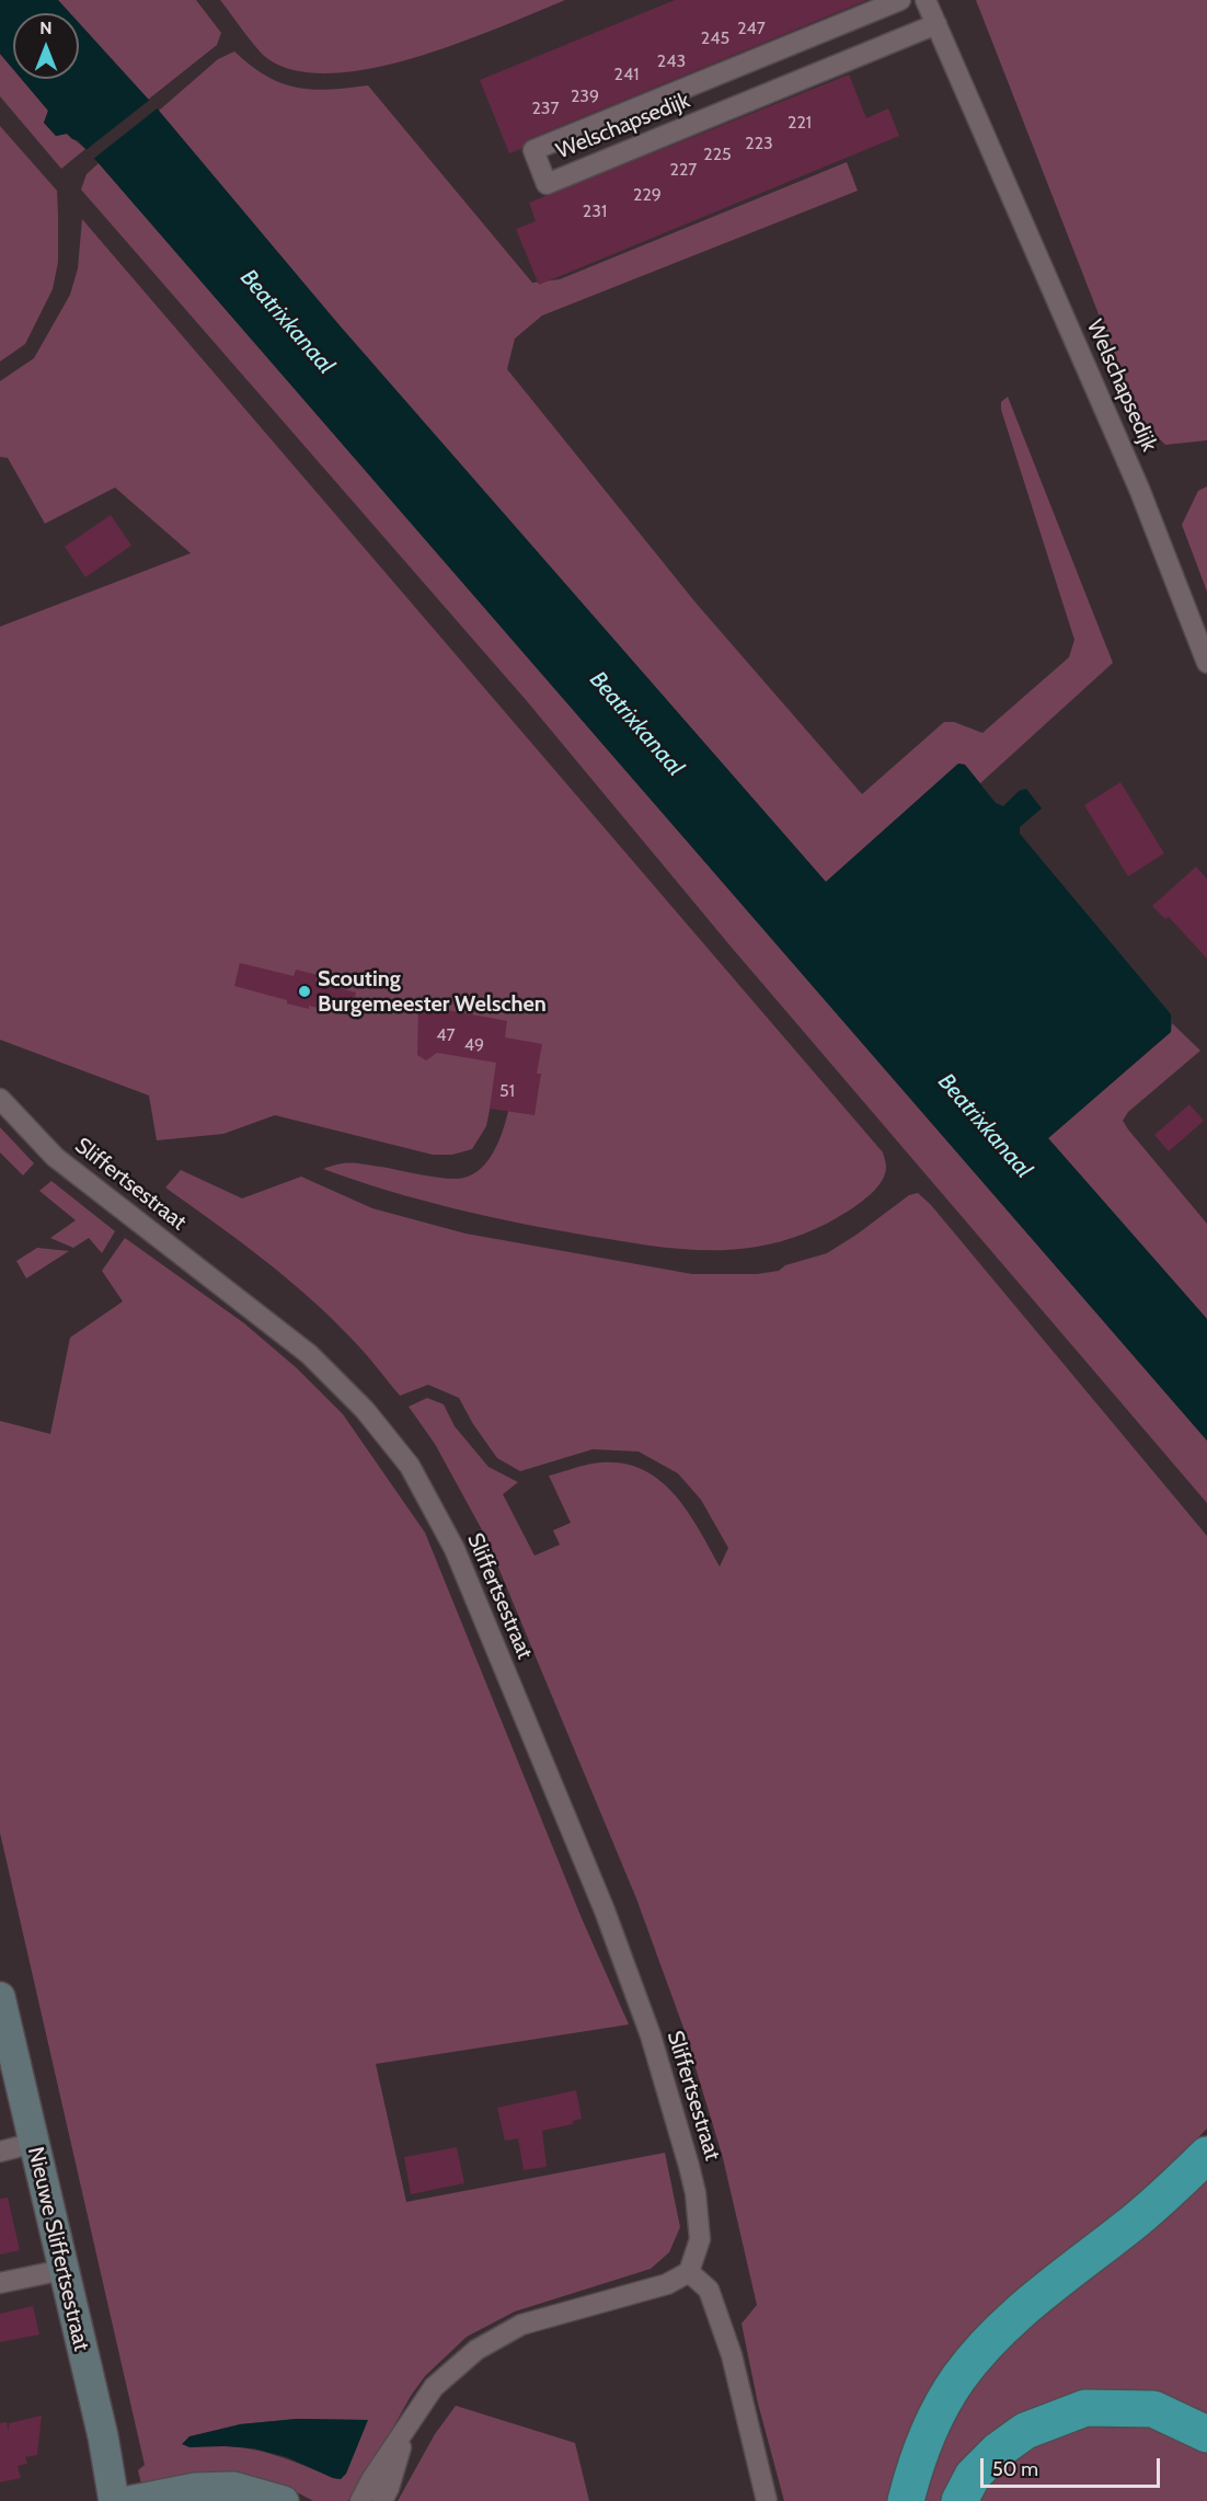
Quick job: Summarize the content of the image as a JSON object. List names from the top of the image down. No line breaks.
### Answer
{"streets":{"street":["Welschapsedijk","Sliffertsestraat","Nieuwe Sliffertsestraat"]},"water":["Beatrixkanaal"],"places":["Scouting Burgemeester Welschen"],"house_numbers":["247","245","243","241","239","237","221","223","225","227","229","231","47","49","51"],"scale_bar":"50 m","north":"top"}
